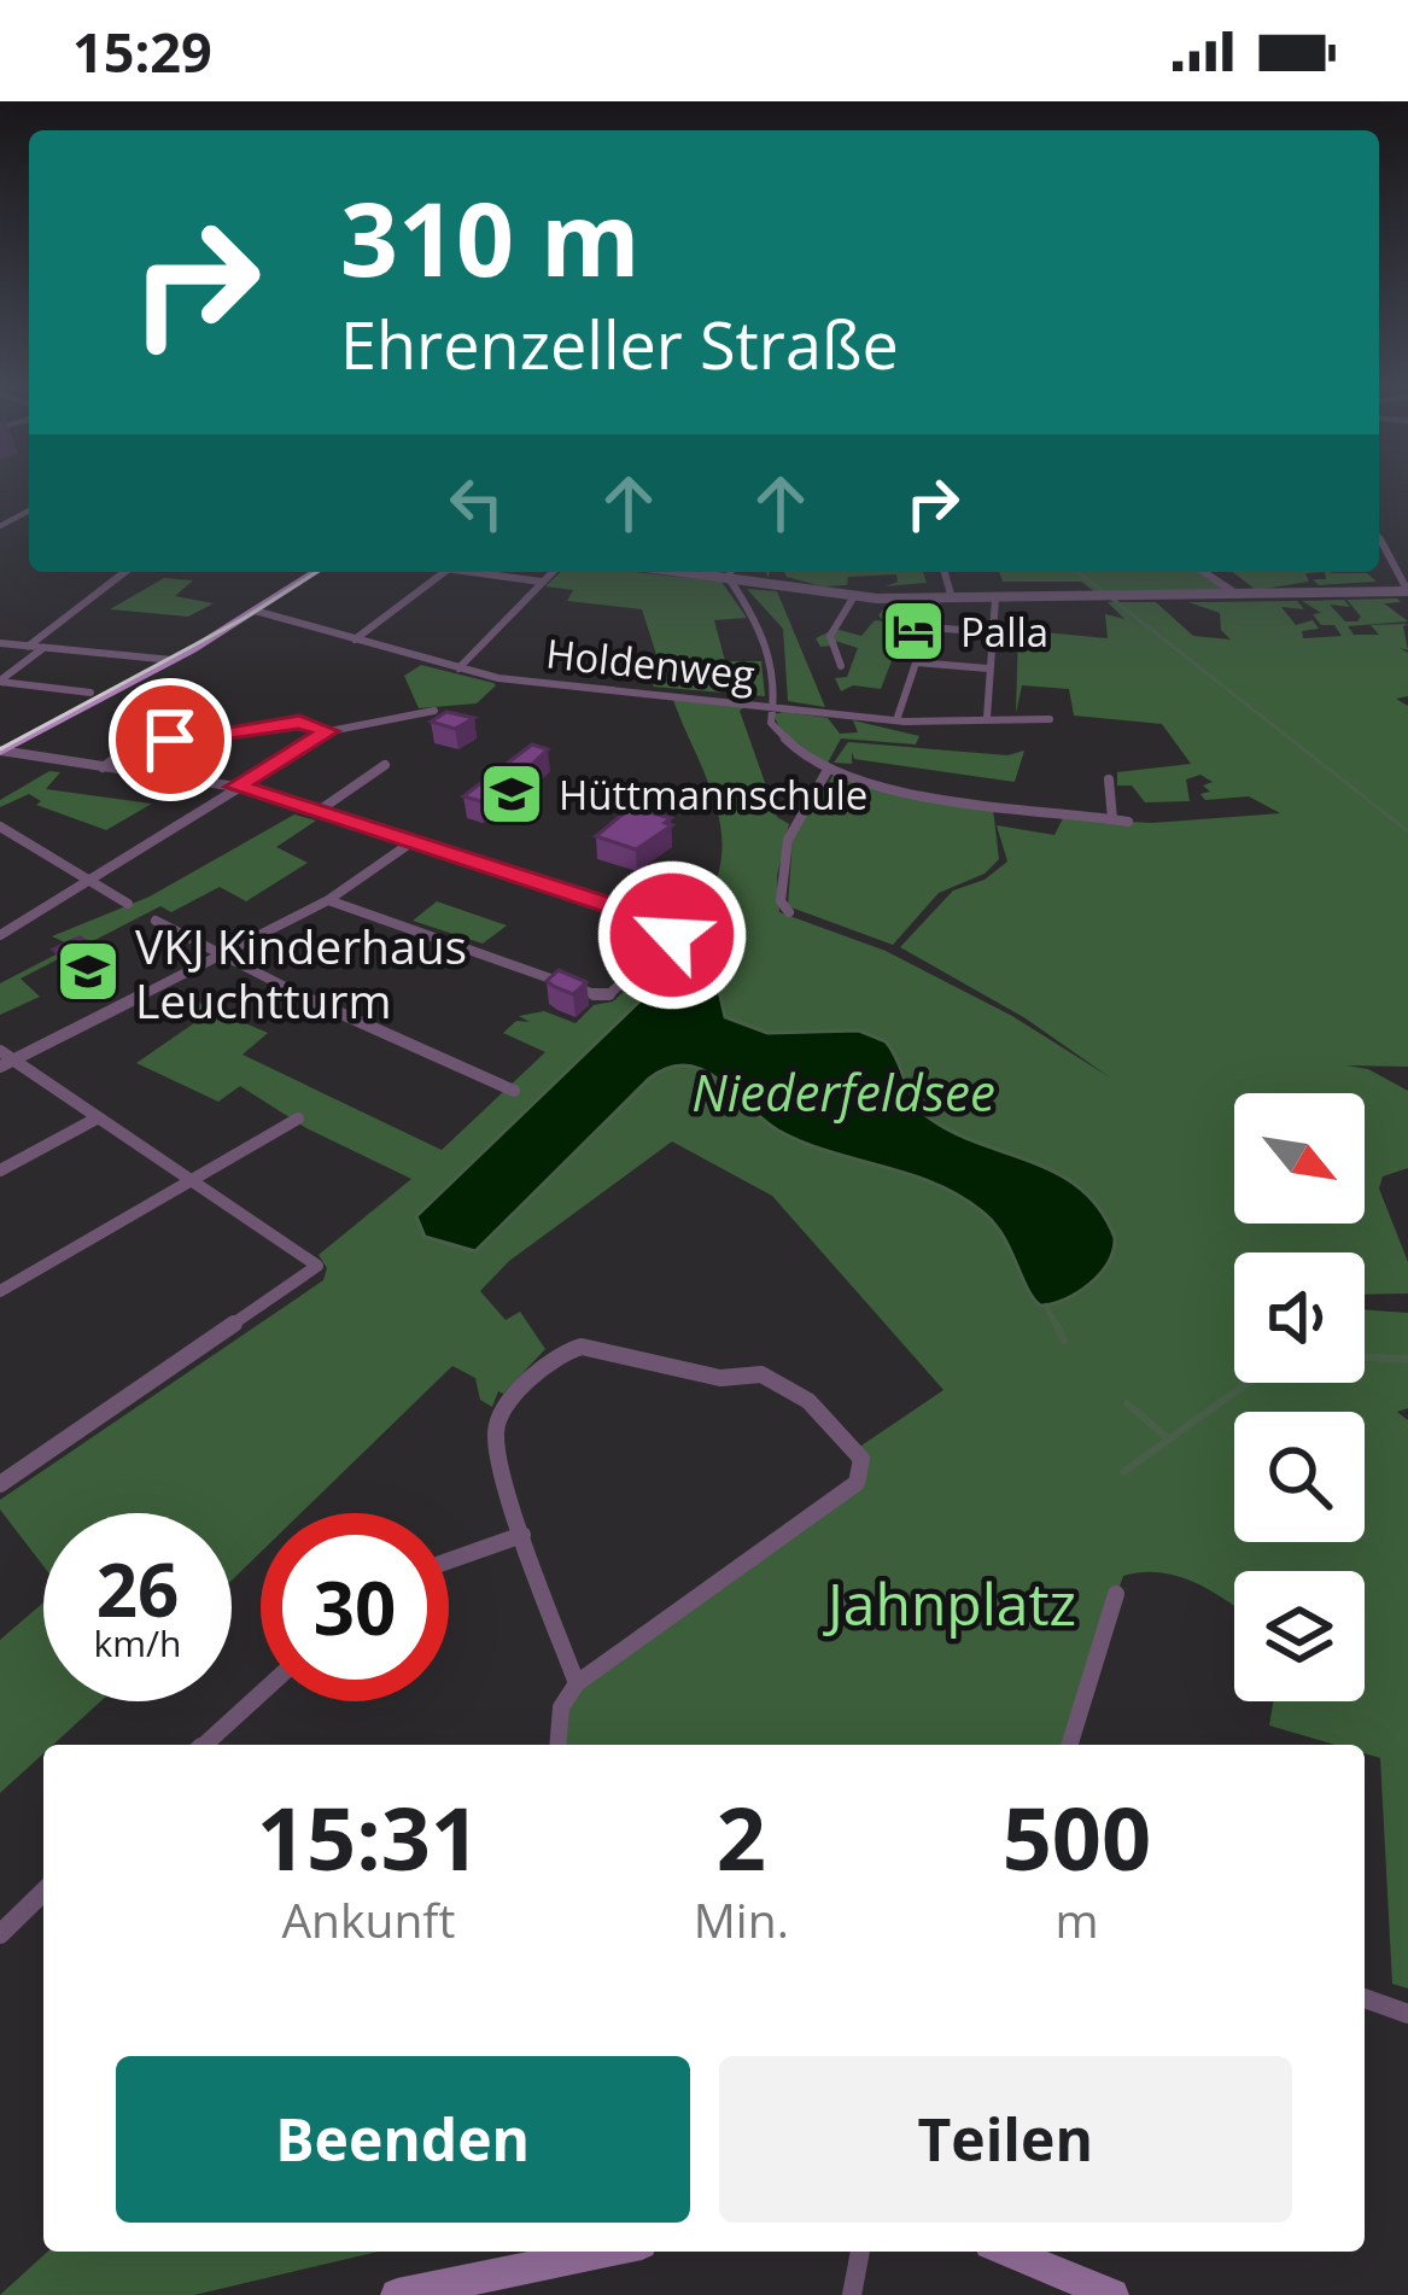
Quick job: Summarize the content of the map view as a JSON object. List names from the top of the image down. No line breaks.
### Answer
{"streets":{"street":["Holdenweg"]},"water":["Niederfeldsee"],"parks":["Jahnplatz"],"places":{"hotel":["Palla"],"school or university":["Hüttmannschule","VKJ Kinderhaus Leuchtturm"]},"north":"bottom right","page":{"status":"15:29","turn":["310 m","Ehrenzeller Straße"],"speed":"26 km/h","limit":"30","eta":["15:31","Ankunft","2","Min.","500","m"],"buttons":["Beenden","Teilen"]}}
